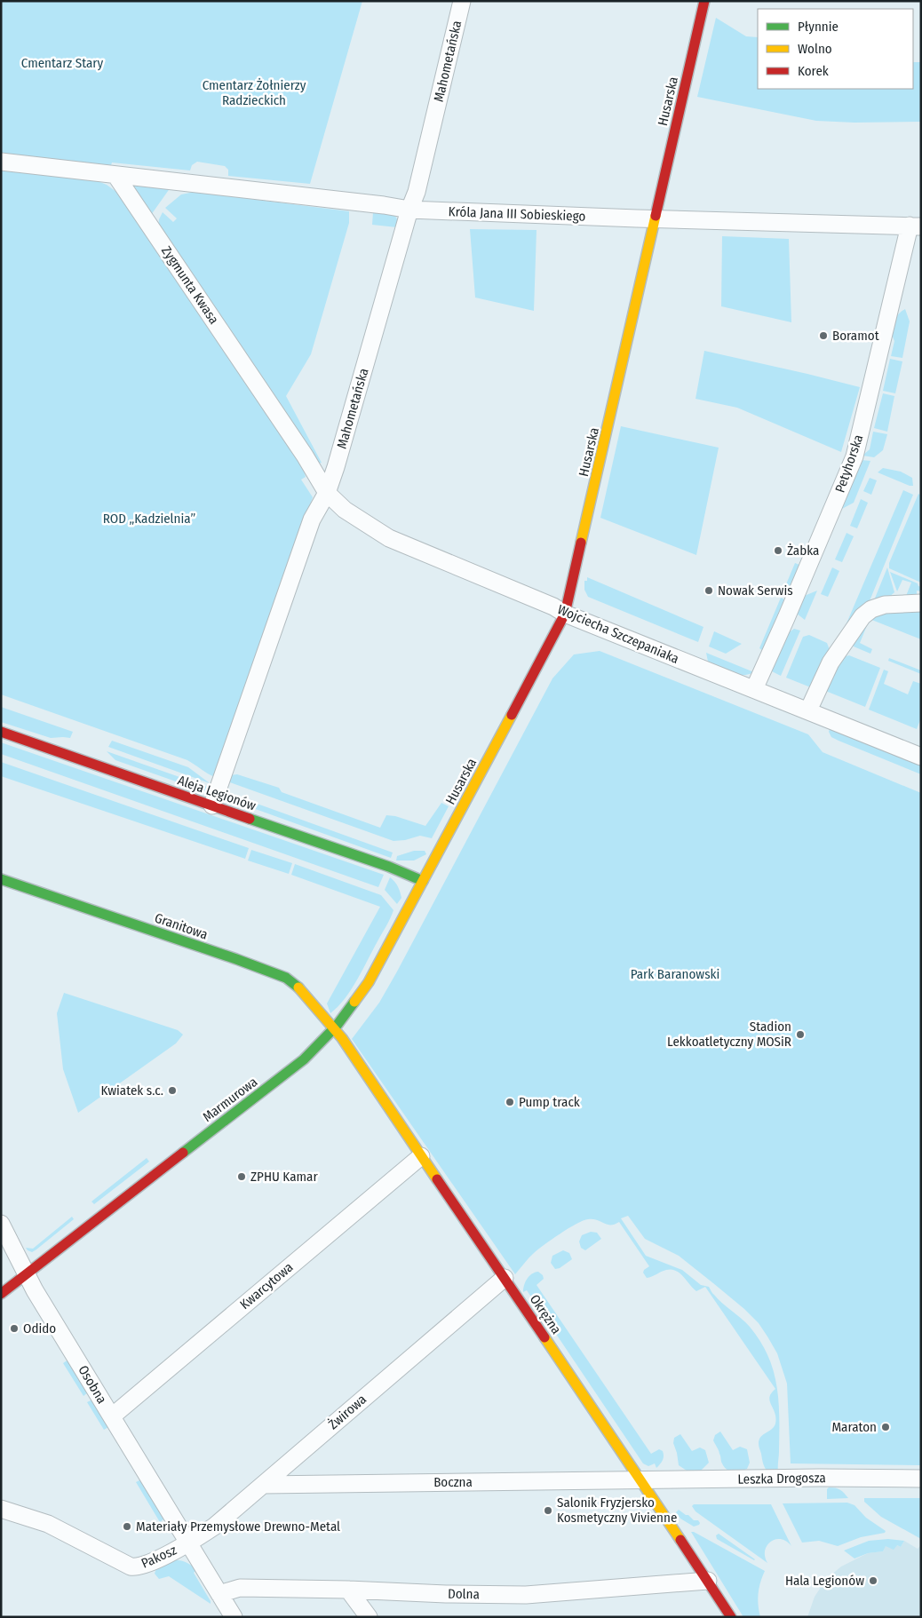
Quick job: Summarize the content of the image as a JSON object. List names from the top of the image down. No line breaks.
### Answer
{"streets":{"street":["Mahometańska","Husarska","Króla Jana III Sobieskiego","Zygmunta Kwasa","Petyhorska","Wojciecha Szczepaniaka","Aleja Legionów","Granitowa","Marmurowa","Kwarcytowa","Okrężna","Osobna","Żwirowa","Leszka Drogosza","Boczna","Pakosz","Dolna"]},"crossings":[["Mahometańska","Króla Jana III Sobieskiego"],["Mahometańska","Zygmunta Kwasa"],["Mahometańska","Wojciecha Szczepaniaka"],["Mahometańska","Aleja Legionów"],["Husarska","Króla Jana III Sobieskiego"],["Husarska","Wojciecha Szczepaniaka"],["Husarska","Aleja Legionów"],["Husarska","Marmurowa"],["Króla Jana III Sobieskiego","Zygmunta Kwasa"],["Króla Jana III Sobieskiego","Petyhorska"],["Zygmunta Kwasa","Wojciecha Szczepaniaka"],["Petyhorska","Wojciecha Szczepaniaka"],["Aleja Legionów","Marmurowa"],["Granitowa","Marmurowa"],["Granitowa","Okrężna"],["Marmurowa","Okrężna"],["Marmurowa","Osobna"],["Kwarcytowa","Okrężna"],["Kwarcytowa","Osobna"],["Okrężna","Żwirowa"],["Okrężna","Leszka Drogosza"],["Okrężna","Boczna"],["Okrężna","Dolna"],["Osobna","Żwirowa"],["Osobna","Pakosz"],["Żwirowa","Boczna"],["Żwirowa","Pakosz"],["Leszka Drogosza","Boczna"],["Pakosz","Dolna"]],"parks":["Cmentarz Stary","Cmentarz Żołnierzy Radzieckich","ROD „Kadzielnia”","Park Baranowski"],"places":["Boramot","Żabka","Nowak Serwis","Stadion Lekkoatletyczny MOSiR","Kwiatek s.c.","Pump track","ZPHU Kamar","Odido","Maraton","Salonik Fryzjersko Kosmetyczny Vivienne","Materiały Przemysłowe Drewno-Metal","Hala Legionów"],"legend":["Płynnie","Wolno","Korek"]}
